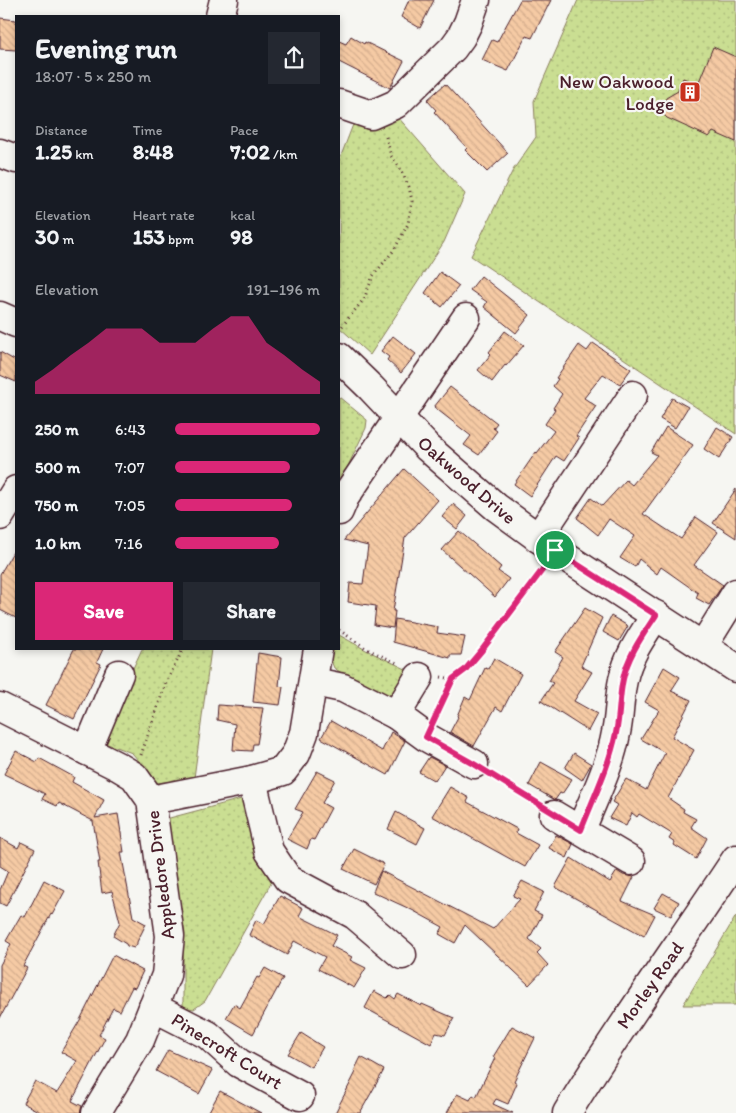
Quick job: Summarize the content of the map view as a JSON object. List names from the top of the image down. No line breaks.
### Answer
{"streets":{"street":["Oakwood Drive","Appledore Drive","Morley Road","Pinecroft Court"]},"crossings":[["Appledore Drive","Pinecroft Court"]],"places":{"building":["New Oakwood Lodge"]},"page":{"heading":["Evening run","18:07 · 5 × 250 m"],"stats":[["Distance","1.25 km"],["Time","8:48"],["Pace","7:02 /km"],["Elevation","30 m"],["Heart rate","153 bpm"],["kcal","98"]],"chart":["Elevation","191–196 m"],"list":[{"name":"250 m","note":"6:43"},{"name":"500 m","note":"7:07"},{"name":"750 m","note":"7:05"},{"name":"1.0 km","note":"7:16"}],"buttons":["Save","Share"]}}
